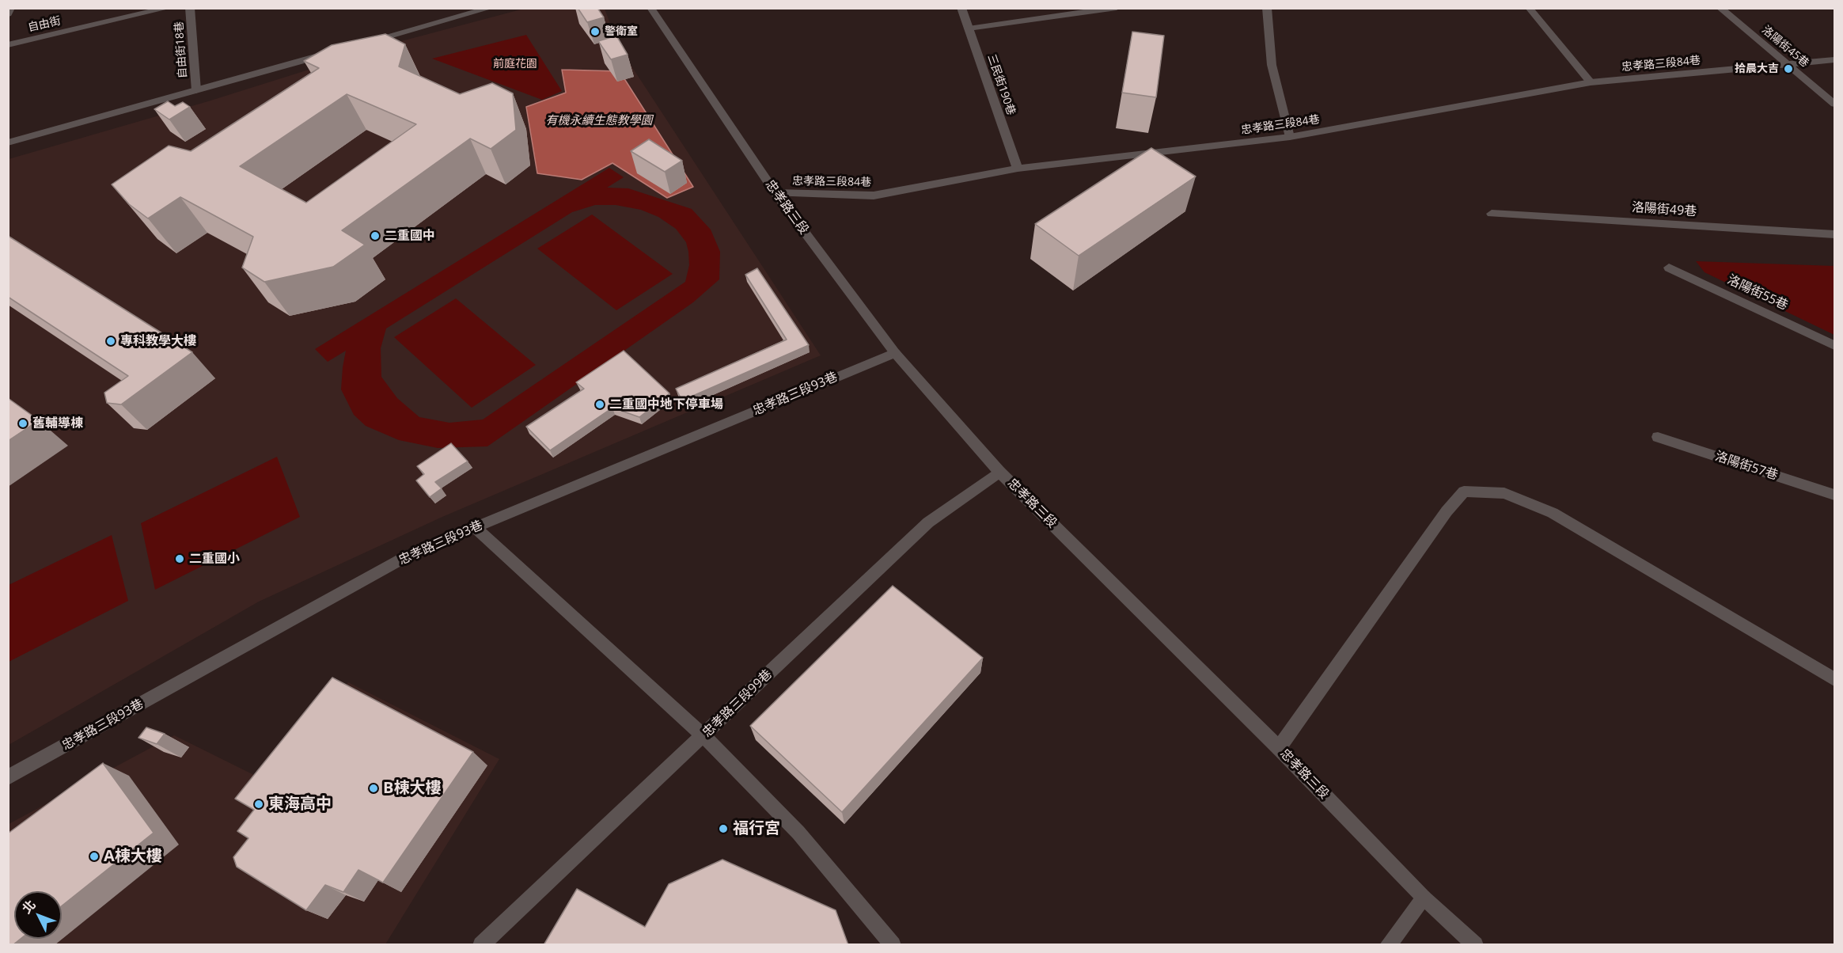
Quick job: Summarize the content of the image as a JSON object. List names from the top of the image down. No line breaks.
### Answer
{"streets":{"street":["自由街","洛陽街45巷","自由街18巷","忠孝路三段84巷","三民街190巷","忠孝路三段","洛陽街49巷","洛陽街55巷","忠孝路三段93巷","洛陽街57巷","忠孝路三段99巷"]},"crossings":[["洛陽街45巷","忠孝路三段84巷"],["忠孝路三段84巷","三民街190巷"],["忠孝路三段84巷","忠孝路三段"],["忠孝路三段","忠孝路三段93巷"],["忠孝路三段","忠孝路三段99巷"]],"water":["有機永續生態教學園"],"parks":["前庭花園"],"places":["警衛室","拾晨大吉","二重國中","專科教學大樓","二重國中地下停車場","舊輔導棟","二重國小","B棟大樓","東海高中","福行宮","A棟大樓"],"north":"top left"}
